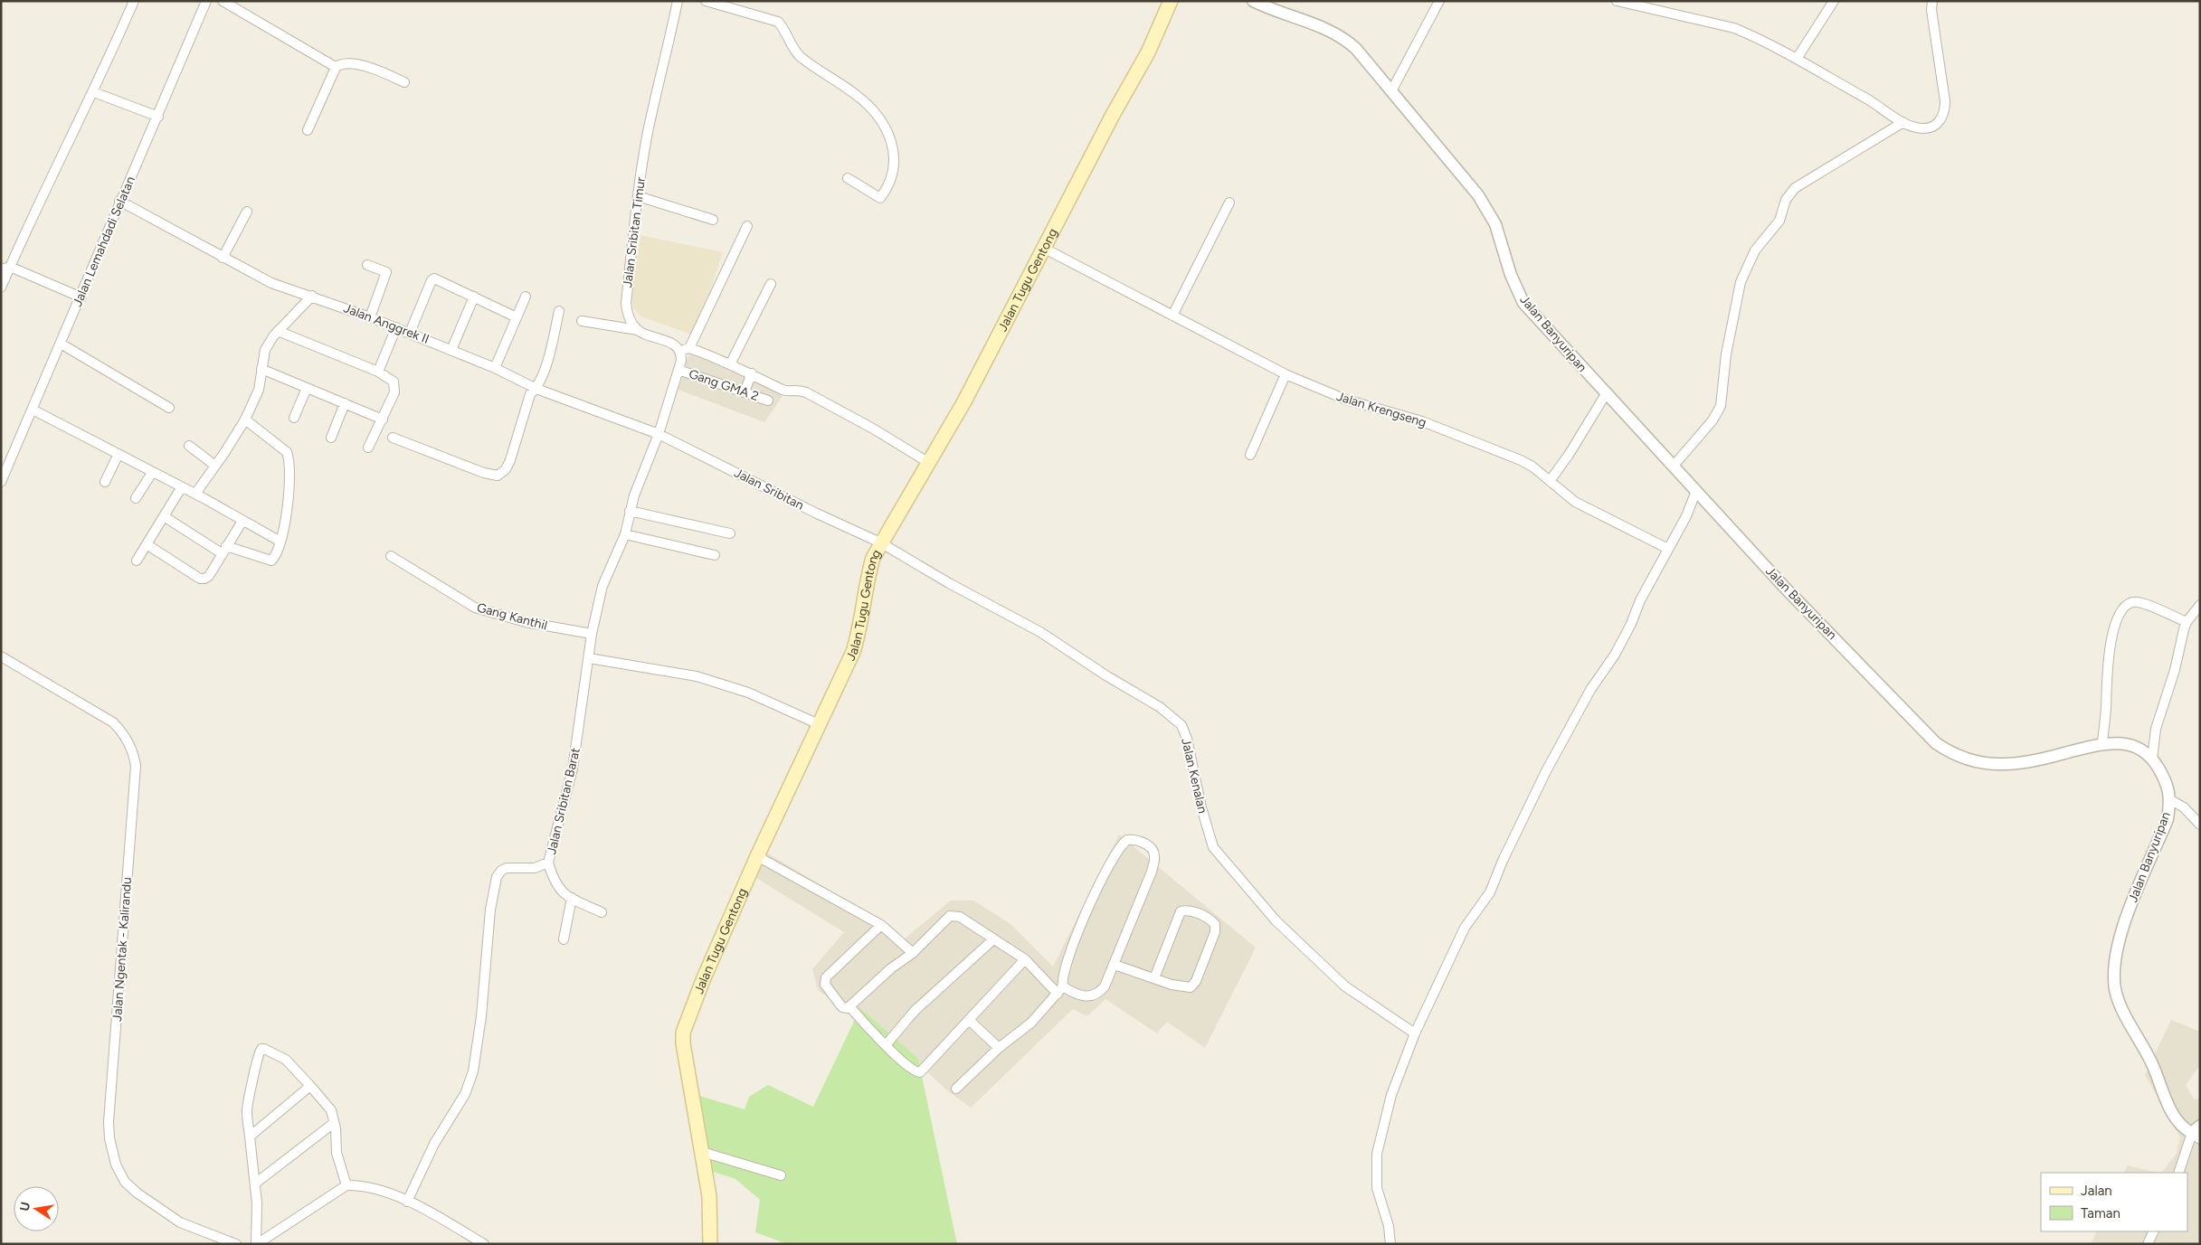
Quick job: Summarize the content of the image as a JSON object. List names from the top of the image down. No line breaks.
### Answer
{"streets":{"main road":["Jalan Tugu Gentong"],"street":["Jalan Sribitan Timur","Jalan Lemahdadi Selatan","Jalan Anggrek II","Jalan Banyuripan","Gang GMA 2","Jalan Krengseng","Jalan Sribitan","Gang Kanthil","Jalan Kenalan","Jalan Sribitan Barat","Jalan Ngentak - Kalirandu"]},"crossings":[["Jalan Lemahdadi Selatan","Jalan Anggrek II"],["Jalan Tugu Gentong","Jalan Krengseng"],["Jalan Tugu Gentong","Jalan Sribitan"],["Jalan Tugu Gentong","Jalan Kenalan"],["Jalan Anggrek II","Jalan Sribitan"],["Jalan Anggrek II","Jalan Sribitan Barat"],["Jalan Sribitan","Jalan Kenalan"],["Jalan Sribitan","Jalan Sribitan Barat"],["Gang Kanthil","Jalan Sribitan Barat"]],"legend":["Jalan","Taman"],"north":"left"}
